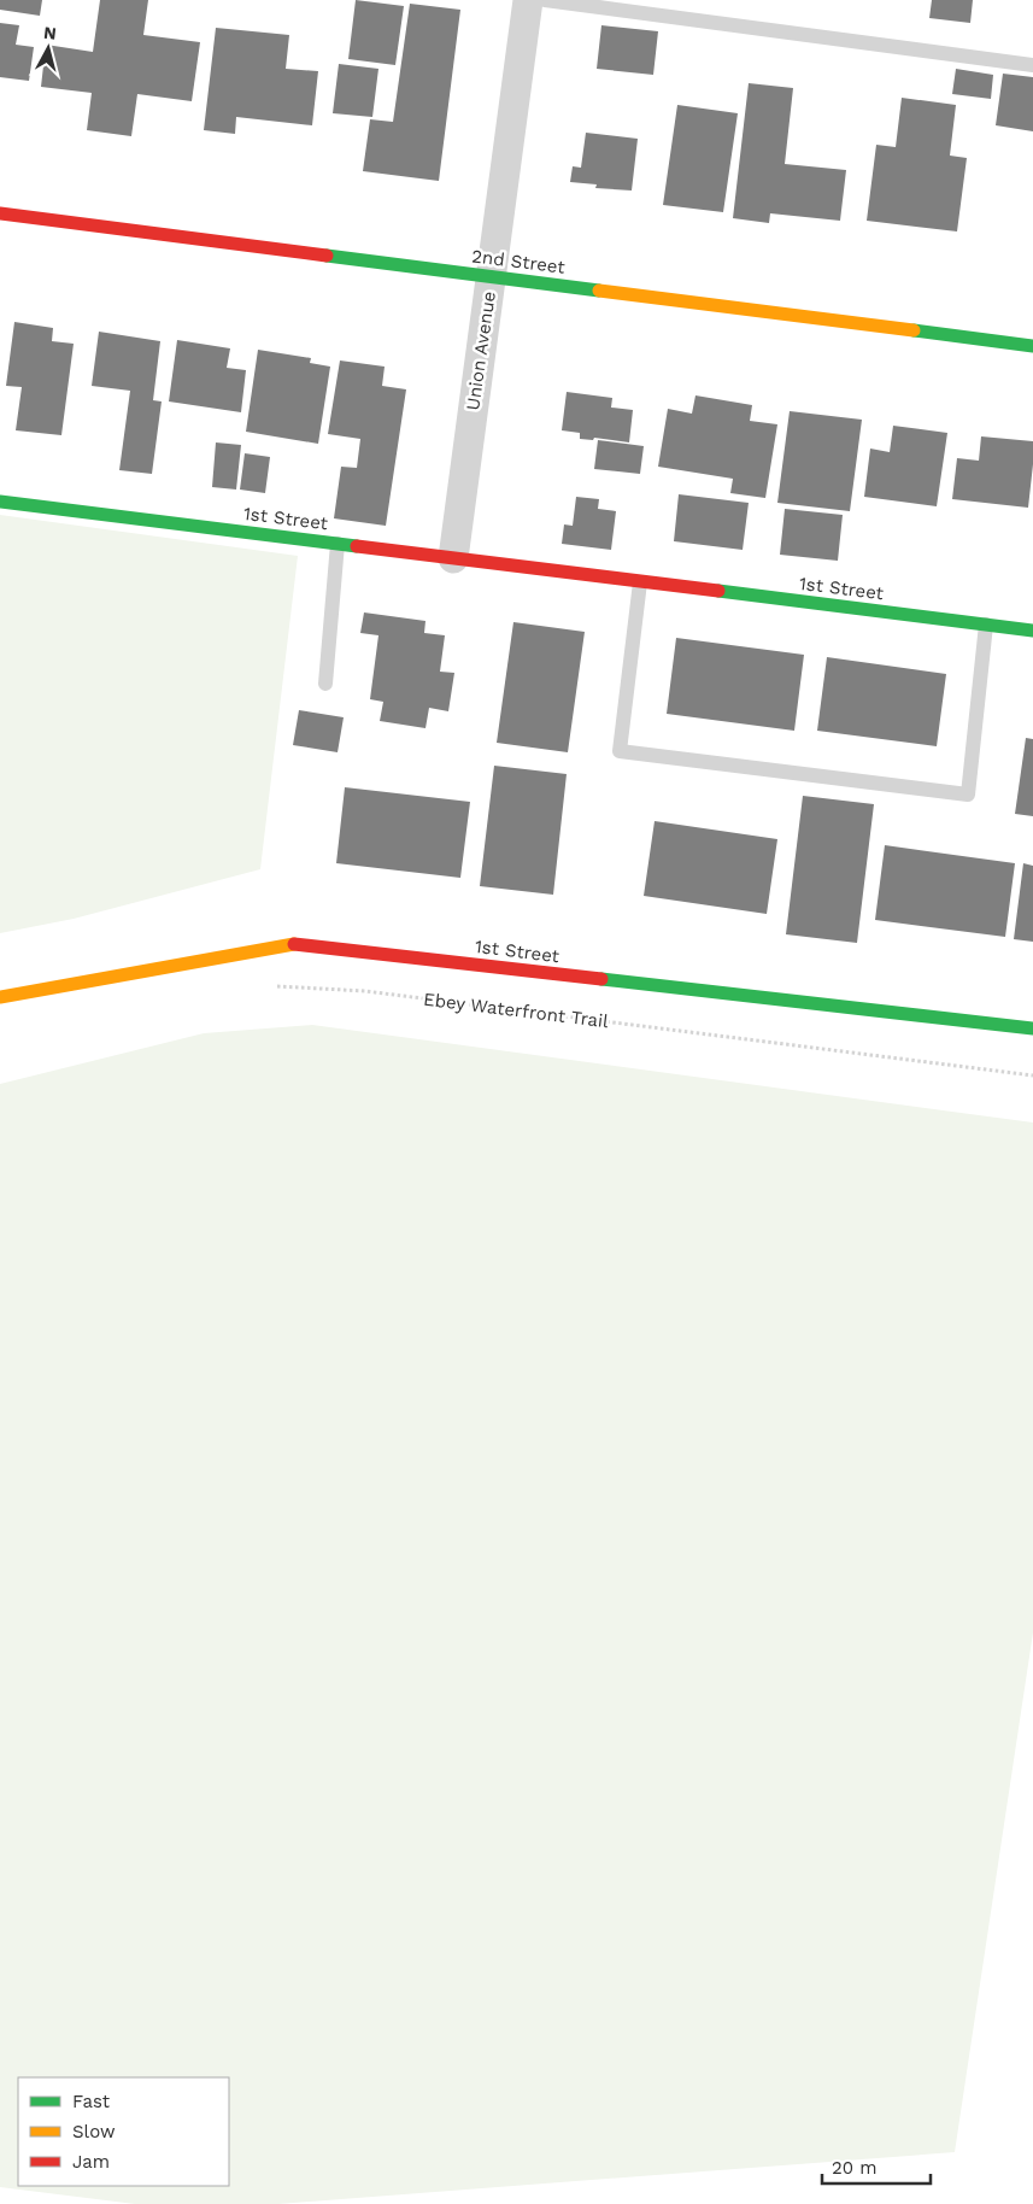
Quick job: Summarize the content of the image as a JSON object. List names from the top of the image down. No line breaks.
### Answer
{"streets":{"street":["2nd Street","Union Avenue","1st Street"],"path":["Ebey Waterfront Trail"]},"crossings":[["2nd Street","Union Avenue"],["Union Avenue","1st Street"]],"legend":["Fast","Slow","Jam"],"scale_bar":"20 m","north":"top"}
